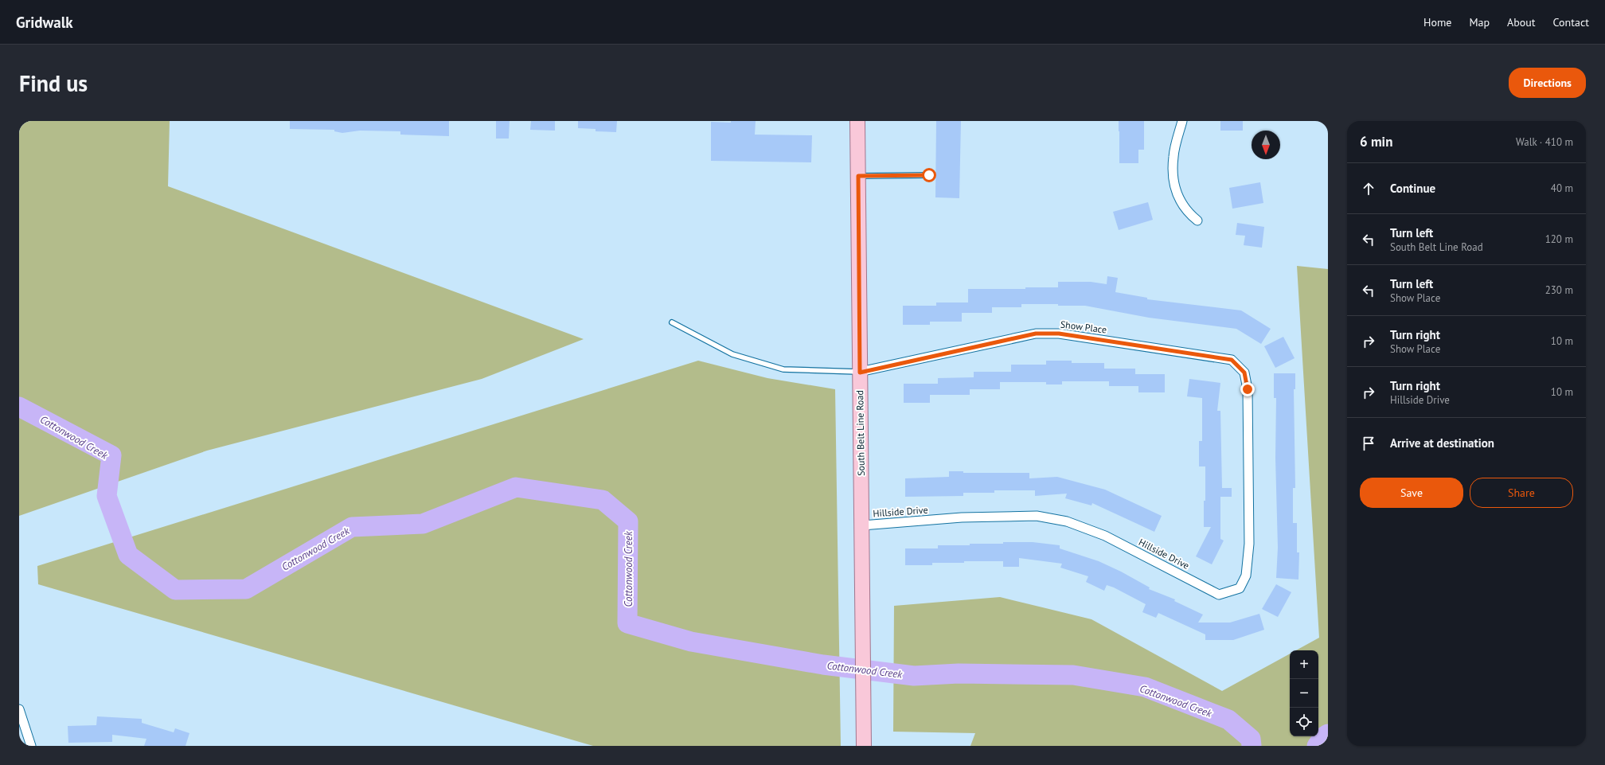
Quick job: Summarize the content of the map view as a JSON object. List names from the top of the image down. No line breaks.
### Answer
{"streets":{"main road":["South Belt Line Road"],"street":["Show Place","Hillside Drive"]},"crossings":[["Show Place","South Belt Line Road"],["Show Place","Hillside Drive"],["South Belt Line Road","Hillside Drive"]],"water":["Cottonwood Creek"],"north":"bottom","page":{"header":"Gridwalk","nav":["Home","Map","About","Contact"],"buttons":["Directions",["Save","Share"]],"title":"Find us","heading":["6 min","Walk · 410 m"],"list":[["Continue","40 m"],["Turn left","South Belt Line Road","120 m"],["Turn left","Show Place","230 m"],["Turn right","Show Place","10 m"],["Turn right","Hillside Drive","10 m"],"Arrive at destination"],"map_buttons":["+","−"]}}
